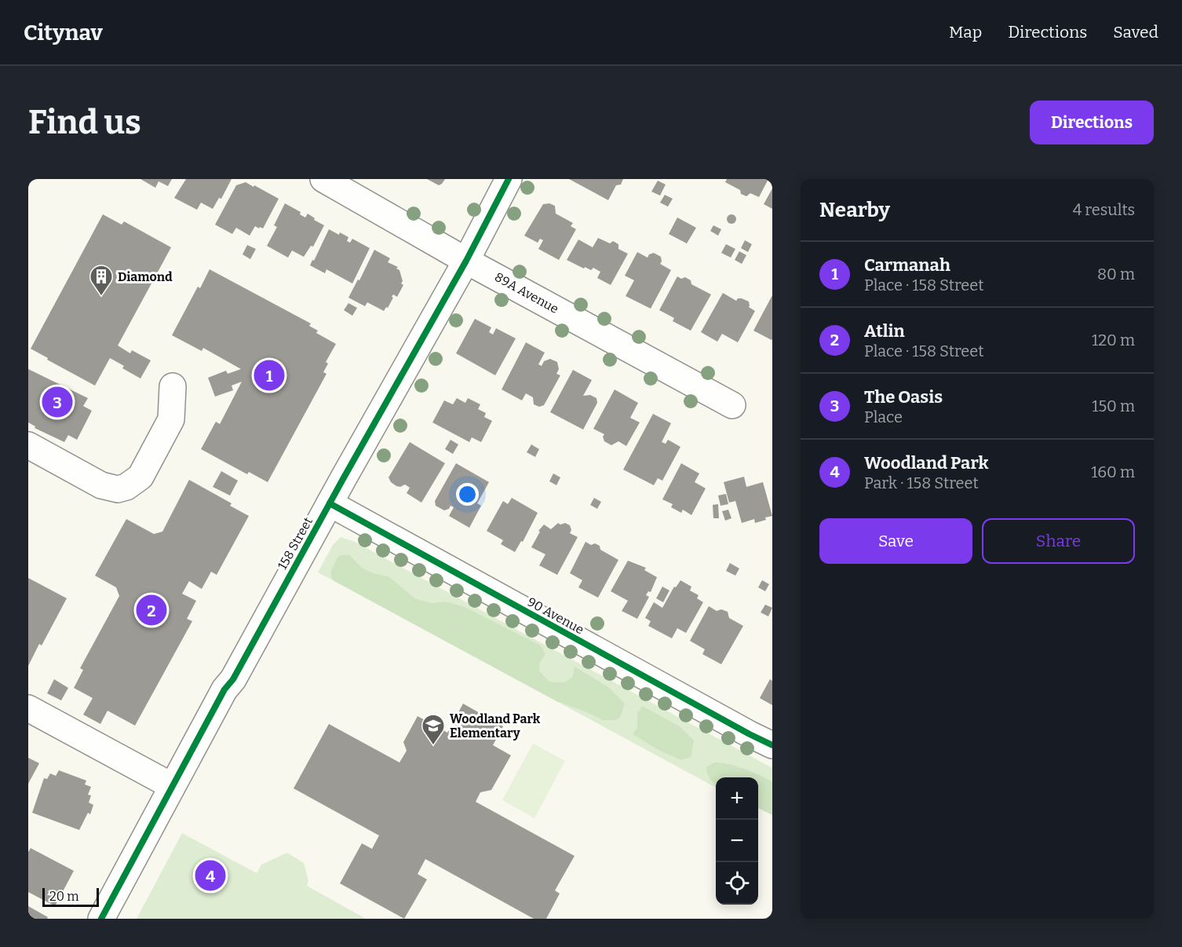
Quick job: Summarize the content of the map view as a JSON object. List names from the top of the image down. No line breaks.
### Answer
{"streets":{"street":["89A Avenue","158 Street","90 Avenue"]},"crossings":[["89A Avenue","158 Street"],["158 Street","90 Avenue"]],"places":{"building":["Diamond"],"school or university":["Woodland Park Elementary"]},"scale_bar":"20 m","page":{"header":"Citynav","nav":["Map","Directions","Saved"],"buttons":["Directions",["Save","Share"]],"title":"Find us","heading":["Nearby","4 results"],"list":[{"mark":"1","name":"Carmanah","note":"Place · 158 Street","value":"80 m"},{"mark":"2","name":"Atlin","note":"Place · 158 Street","value":"120 m"},{"mark":"3","name":"The Oasis","note":"Place","value":"150 m"},{"mark":"4","name":"Woodland Park","note":"Park · 158 Street","value":"160 m"}],"pins":["1","3","2","4"],"map_buttons":["+","−"],"scale":"20 m"}}
